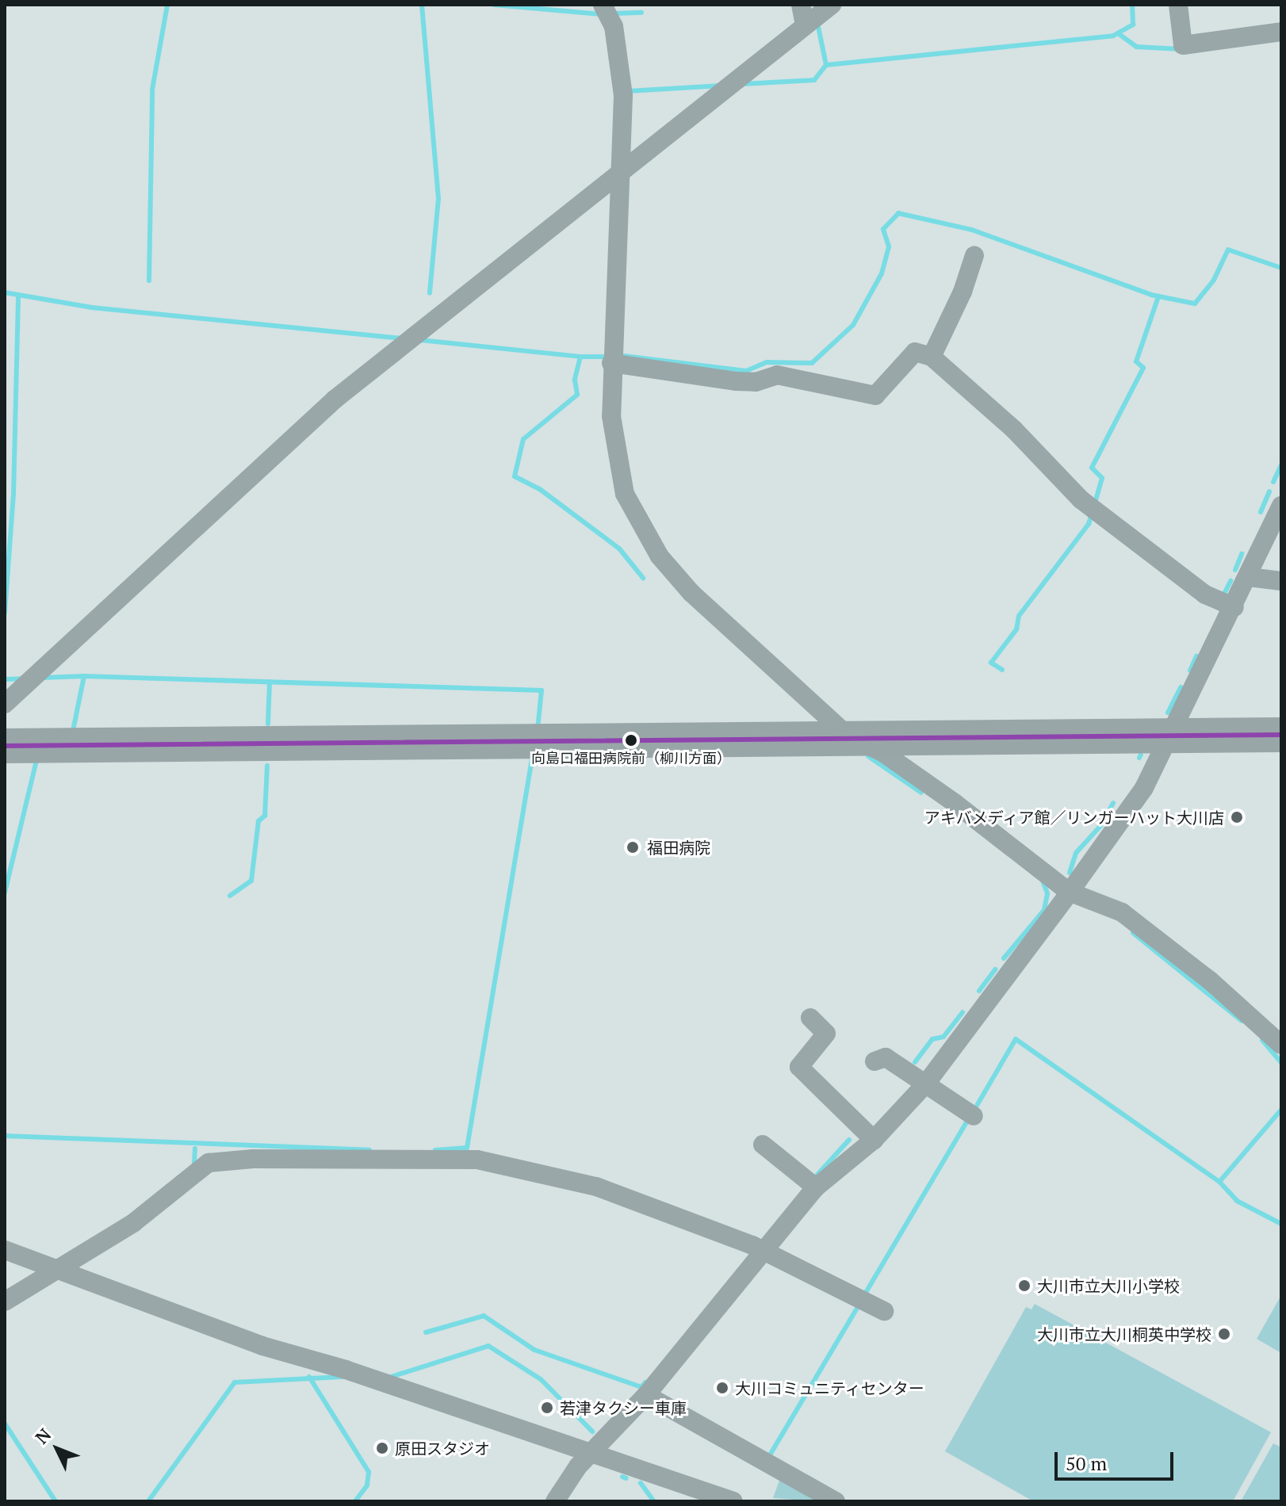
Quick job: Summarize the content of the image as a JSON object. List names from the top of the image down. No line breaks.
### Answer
{"places":["向島口福田病院前（柳川方面）","アキバメディア館／リンガーハット大川店","福田病院","大川市立大川小学校","大川市立大川桐英中学校","大川コミュニティセンター","若津タクシー車庫","原田スタジオ"],"scale_bar":"50 m","north":"top left"}
